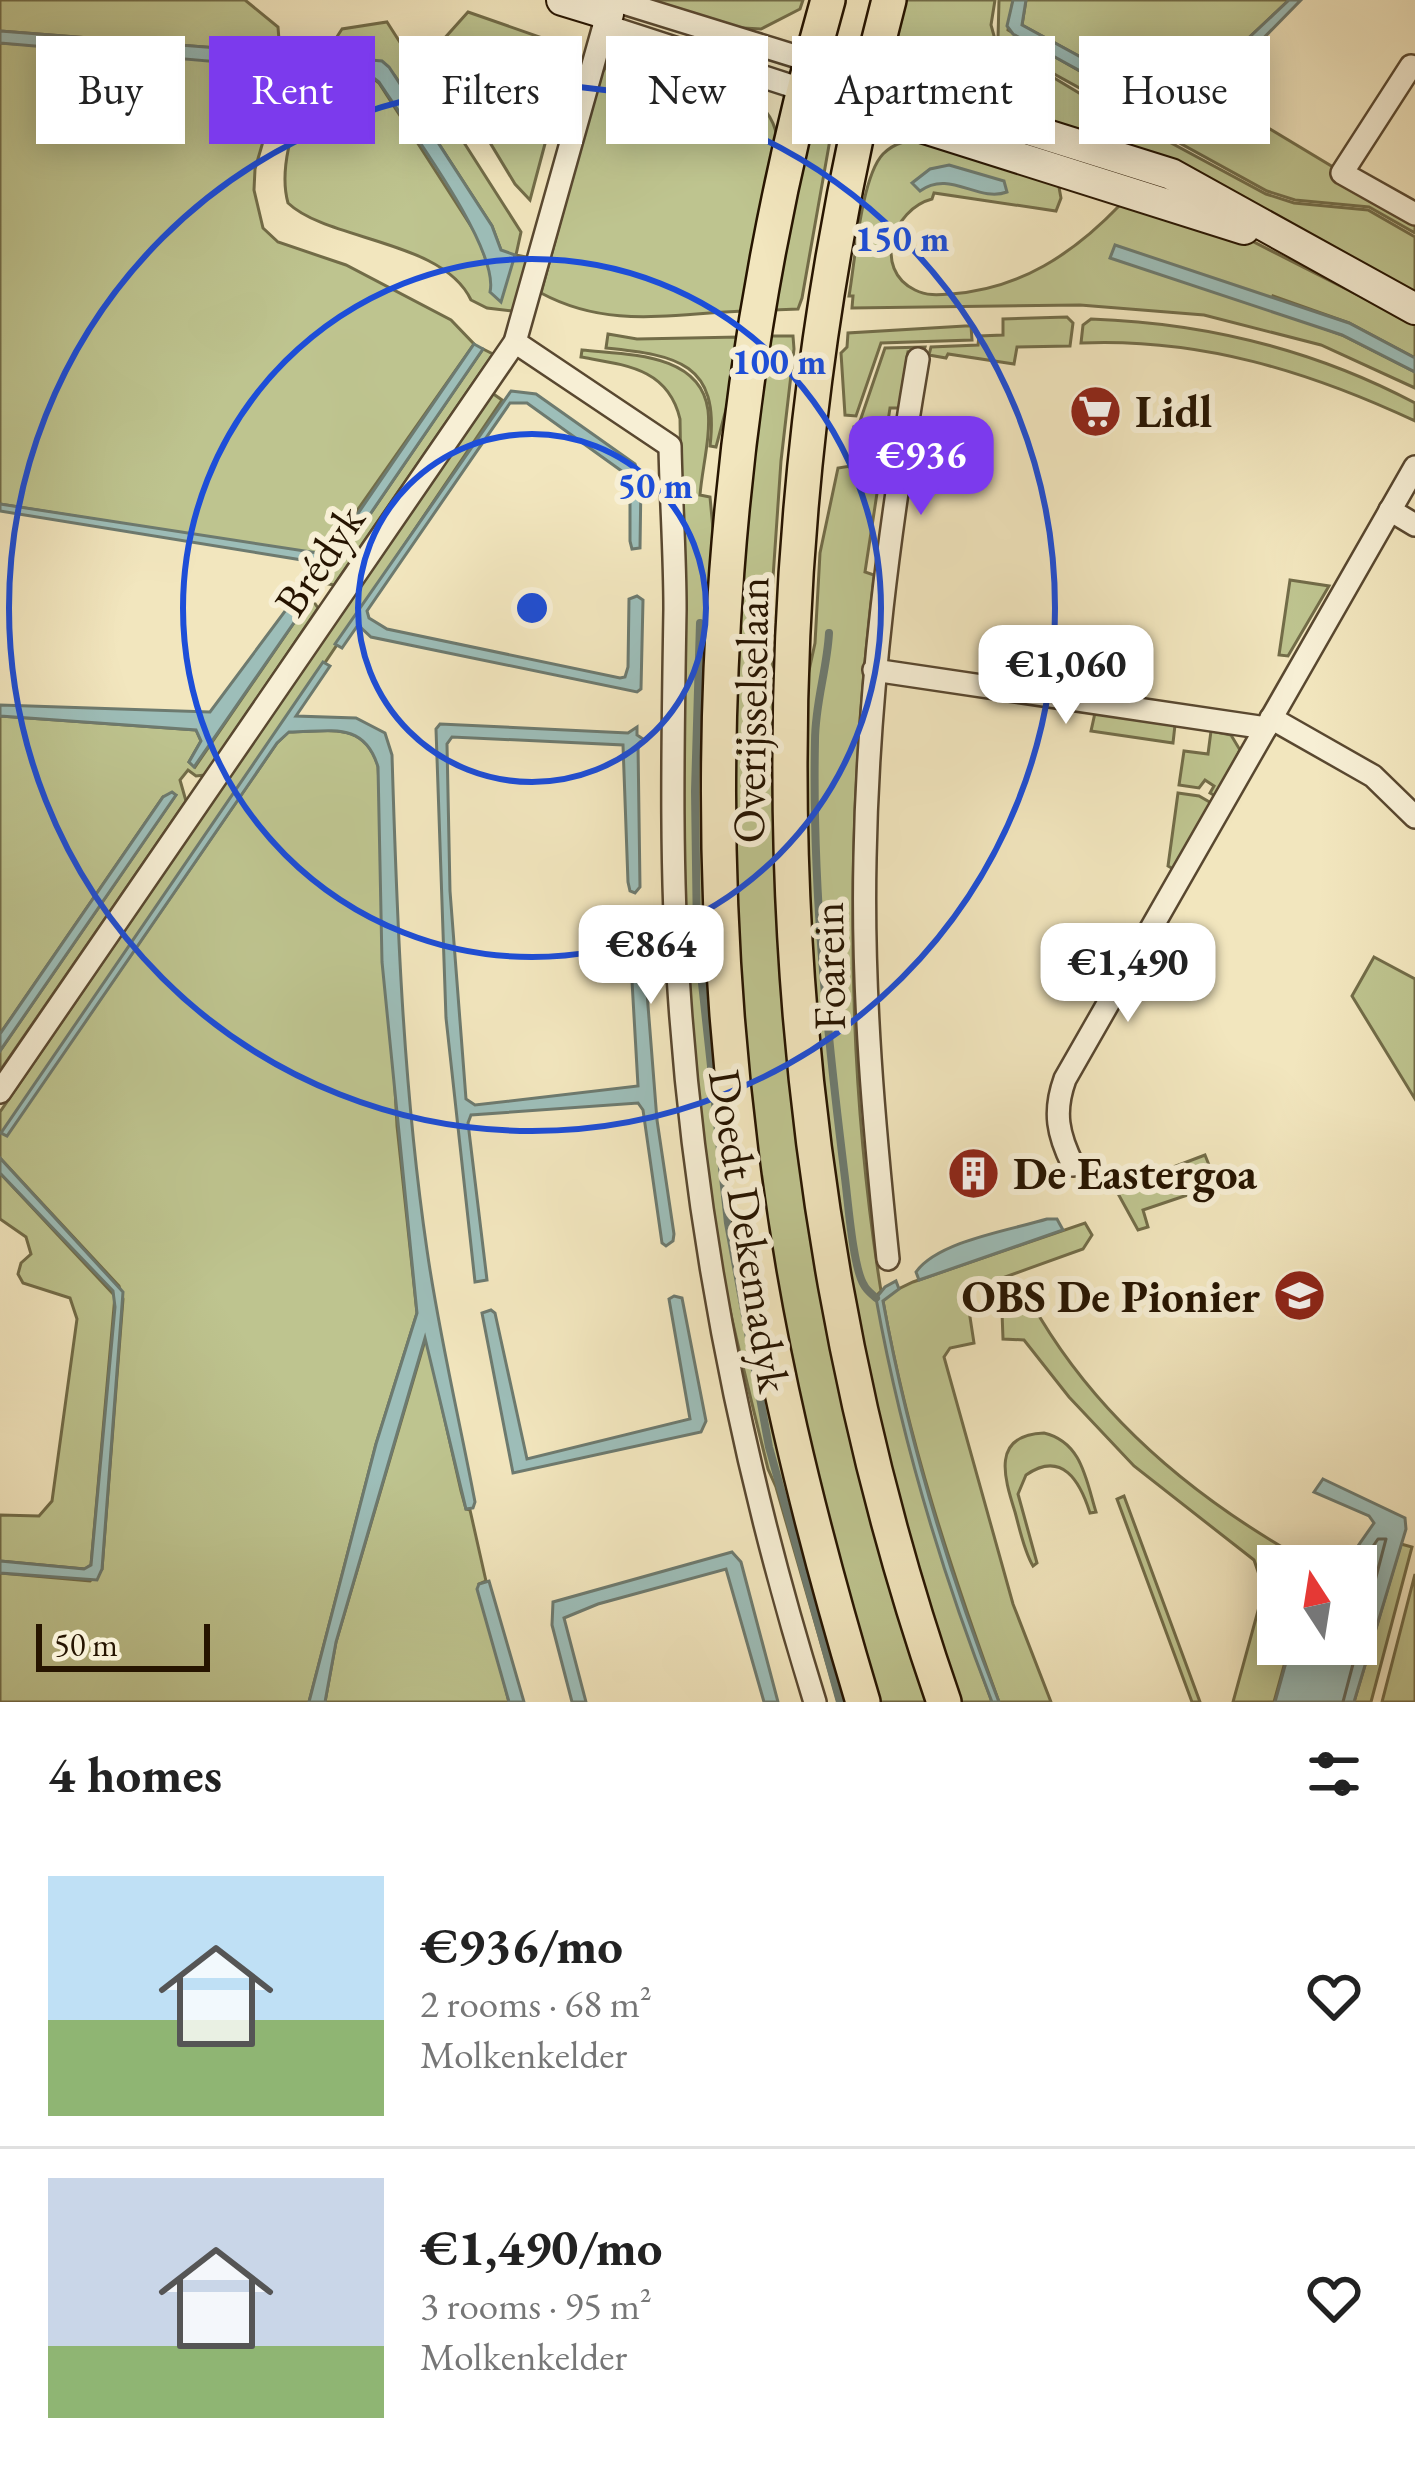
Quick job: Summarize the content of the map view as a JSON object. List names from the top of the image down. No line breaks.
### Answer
{"streets":{"main road":["Overijsselselaan"],"street":["Brédyk","Foarein","Doedt Dekemadyk"]},"crossings":[["Brédyk","Doedt Dekemadyk"]],"places":{"supermarket":["Lidl"],"building":["De Eastergoa"],"school or university":["OBS De Pionier"]},"scale_bar":"50 m","north":"top","page":{"chip":["Buy","Rent","Filters","New","Apartment","House"],"price":["€936","€1,060","€864","€1,490"],"scale":"50 m","heading":"4 homes","list":[{"name":"€936/mo","note":"2 rooms · 68 m² · Molkenkelder"},{"name":"€1,490/mo","note":"3 rooms · 95 m² · Molkenkelder"}]},"rings":["150 m","100 m","50 m"]}
